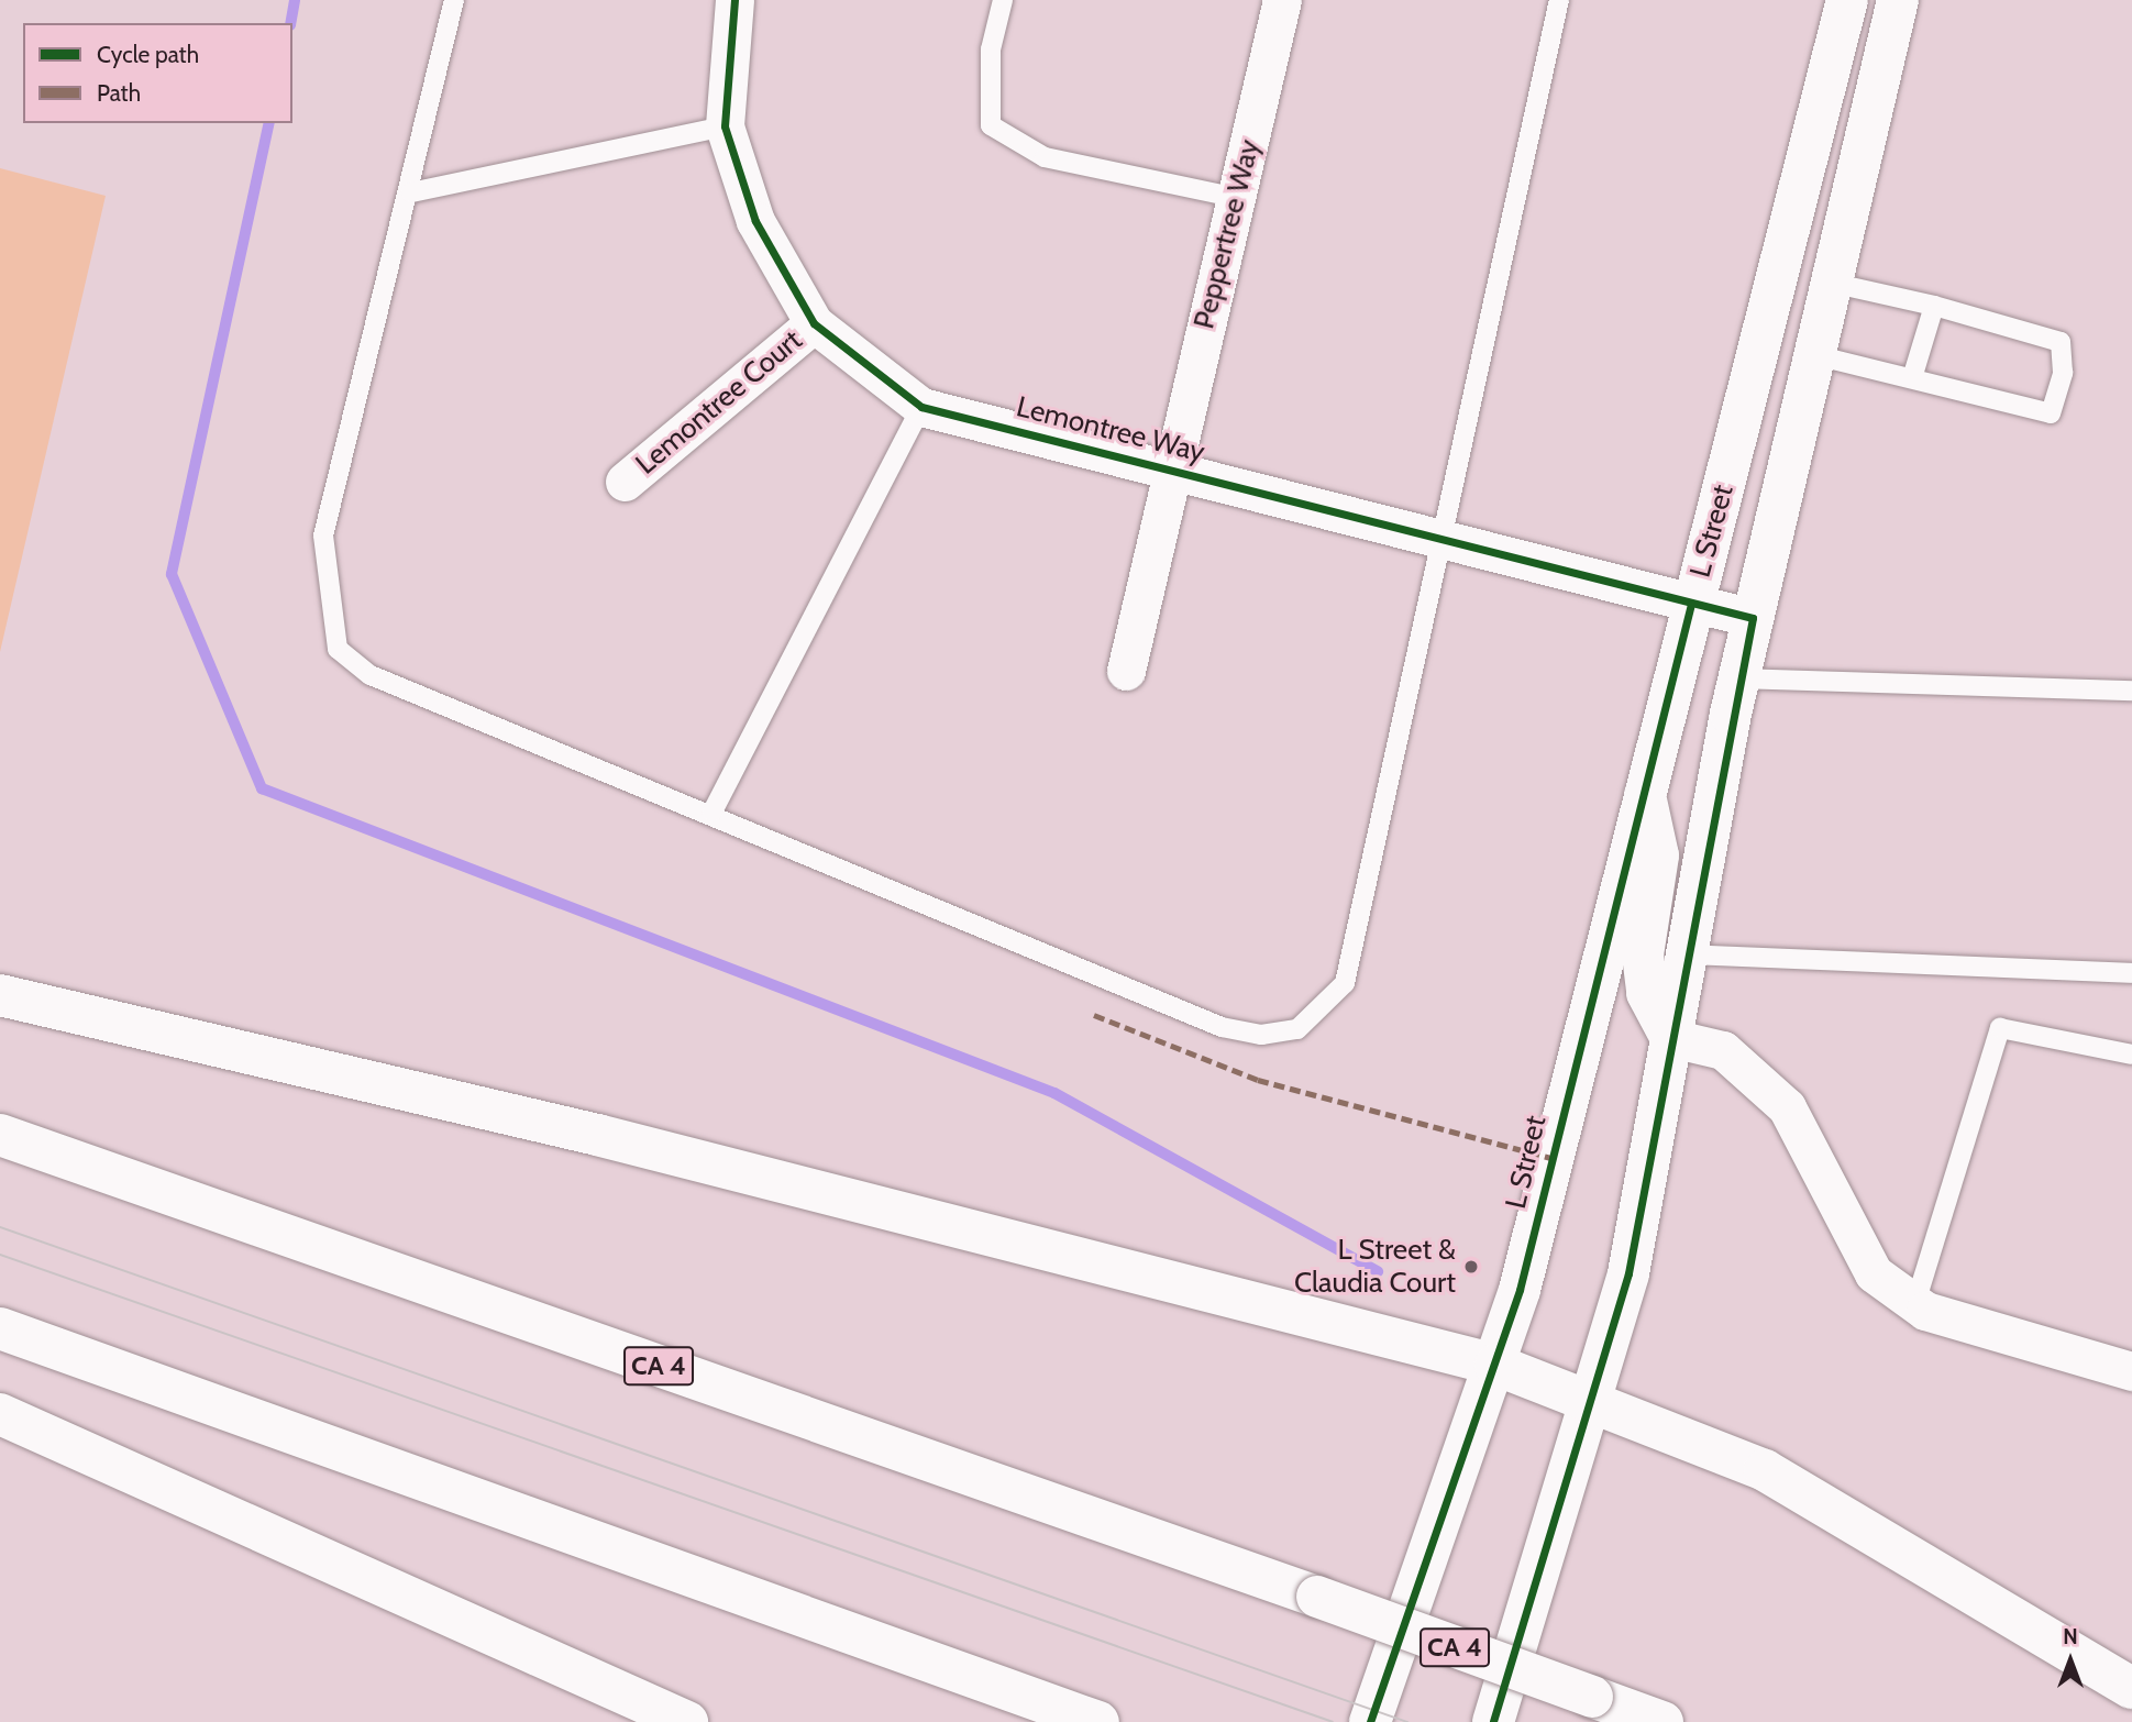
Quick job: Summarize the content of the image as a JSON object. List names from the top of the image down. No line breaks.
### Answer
{"streets":{"main road":["L Street","CA 4"],"street":["Peppertree Way","Lemontree Court","Lemontree Way"]},"crossings":[["Peppertree Way","Lemontree Way"],["Lemontree Court","Lemontree Way"],["Lemontree Way","L Street"]],"places":["L Street & Claudia Court"],"legend":["Cycle path","Path"],"north":"top"}
